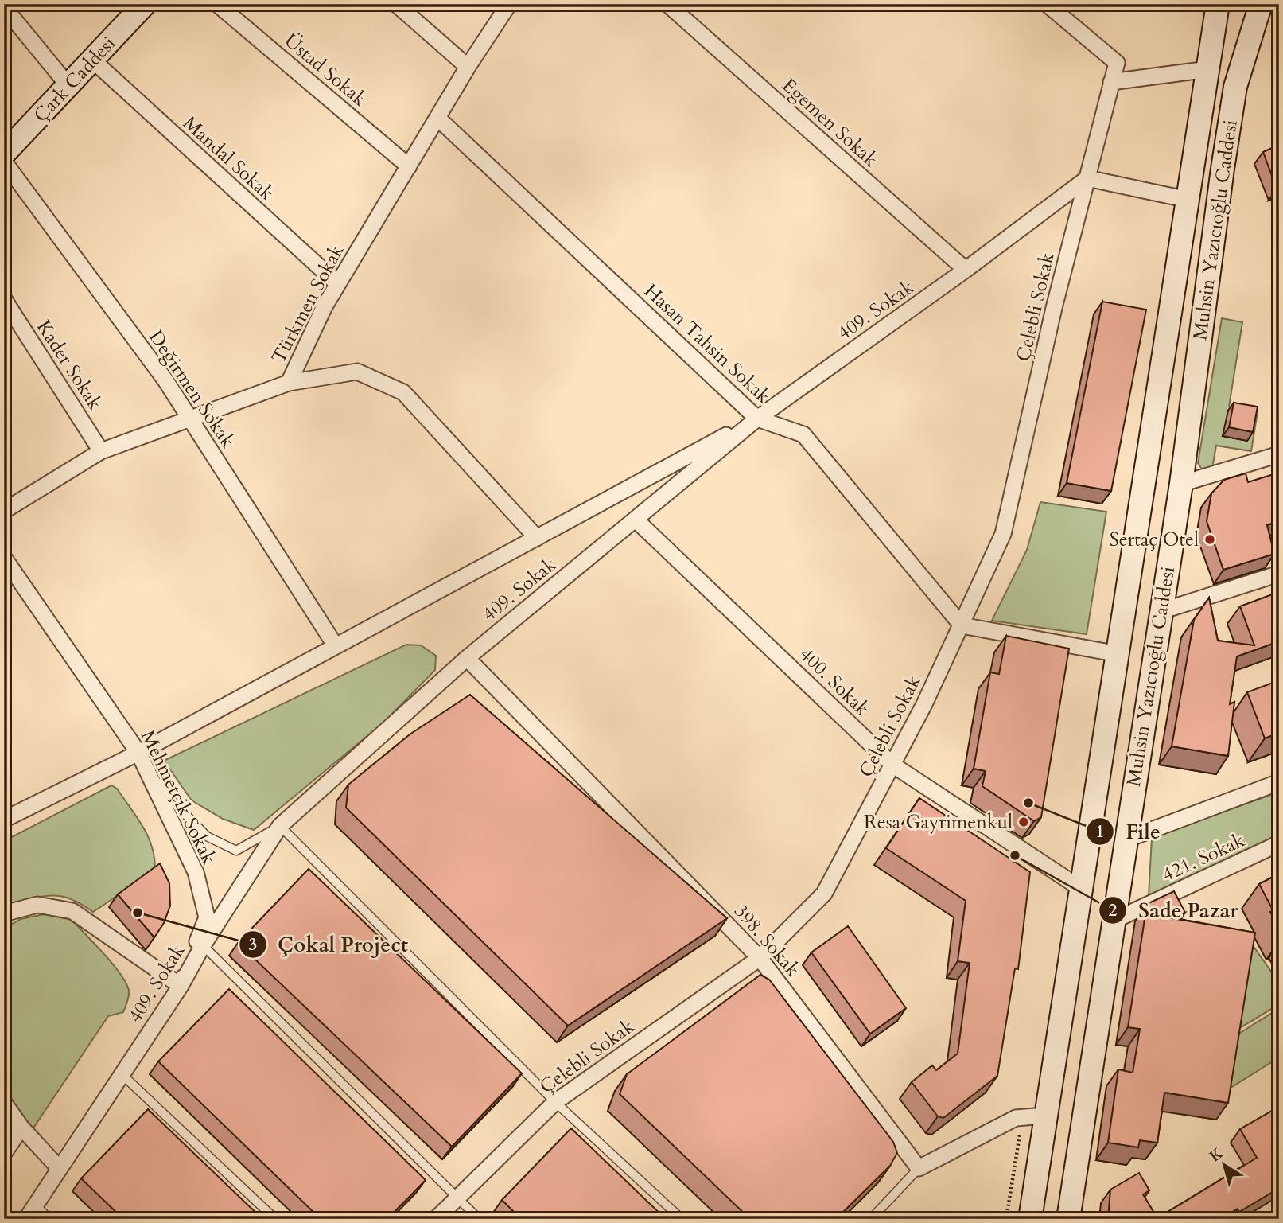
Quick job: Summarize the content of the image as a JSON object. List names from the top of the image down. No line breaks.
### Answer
{"streets":{"main road":["Çark Caddesi","Muhsin Yazıcıoğlu Caddesi"],"street":["Üstad Sokak","Egemen Sokak","Mandal Sokak","Türkmen Sokak","Çelebli Sokak","409. Sokak","Hasan Tahsin Sokak","Kader Sokak","Değirmen Sokak","400. Sokak","Mehmetçik Sokak","421. Sokak","398. Sokak"]},"crossings":[["Üstad Sokak","Türkmen Sokak"],["Çark Caddesi","Mandal Sokak"],["Egemen Sokak","409. Sokak"],["Mandal Sokak","Türkmen Sokak"],["Muhsin Yazıcıoğlu Caddesi","400. Sokak"],["Muhsin Yazıcıoğlu Caddesi","421. Sokak"],["Türkmen Sokak","Hasan Tahsin Sokak"],["Türkmen Sokak","Kader Sokak"],["Türkmen Sokak","Değirmen Sokak"],["Çelebli Sokak","409. Sokak"],["Çelebli Sokak","Hasan Tahsin Sokak"],["Çelebli Sokak","400. Sokak"],["Çelebli Sokak","398. Sokak"],["409. Sokak","Hasan Tahsin Sokak"],["409. Sokak","400. Sokak"],["409. Sokak","Mehmetçik Sokak"],["409. Sokak","398. Sokak"]],"places":["Sertaç Otel","File","Resa Gayrimenkul","Sade Pazar","Çokal Project"],"north":"top left"}
